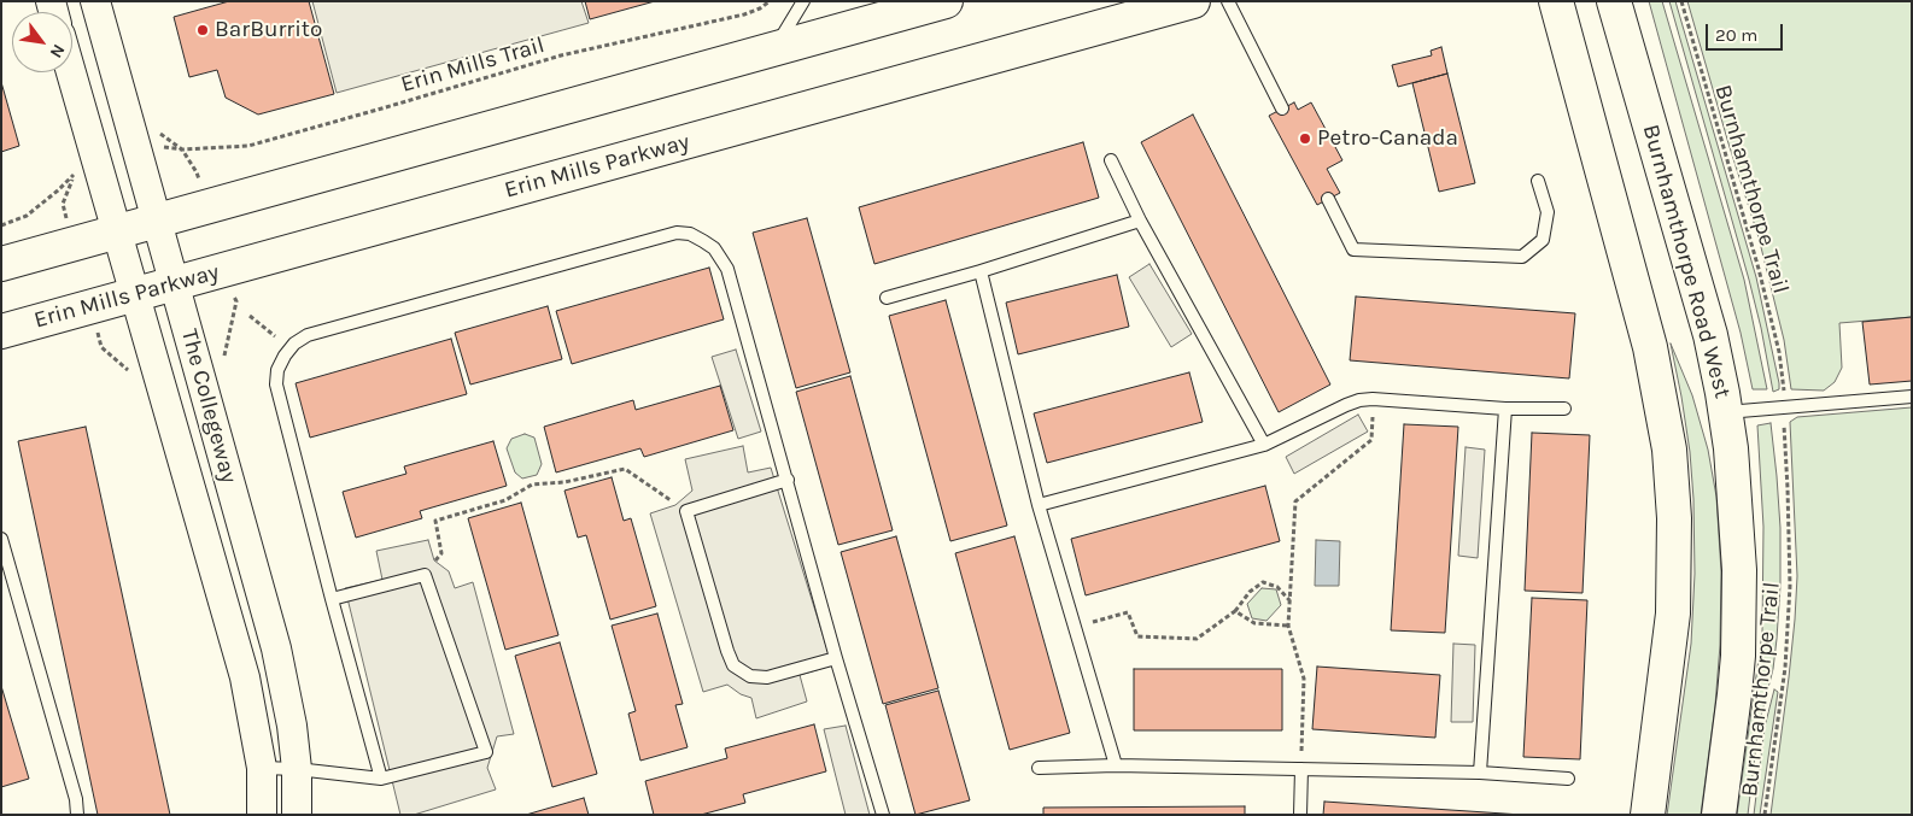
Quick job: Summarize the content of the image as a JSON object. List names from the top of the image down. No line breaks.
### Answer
{"streets":{"main road":["Erin Mills Parkway","Burnhamthorpe Road West"],"street":["The Collegeway"],"path":["Erin Mills Trail","Burnhamthorpe Trail"]},"crossings":[["Erin Mills Parkway","The Collegeway"]],"places":["BarBurrito","Petro-Canada"],"scale_bar":"20 m","north":"bottom right"}
